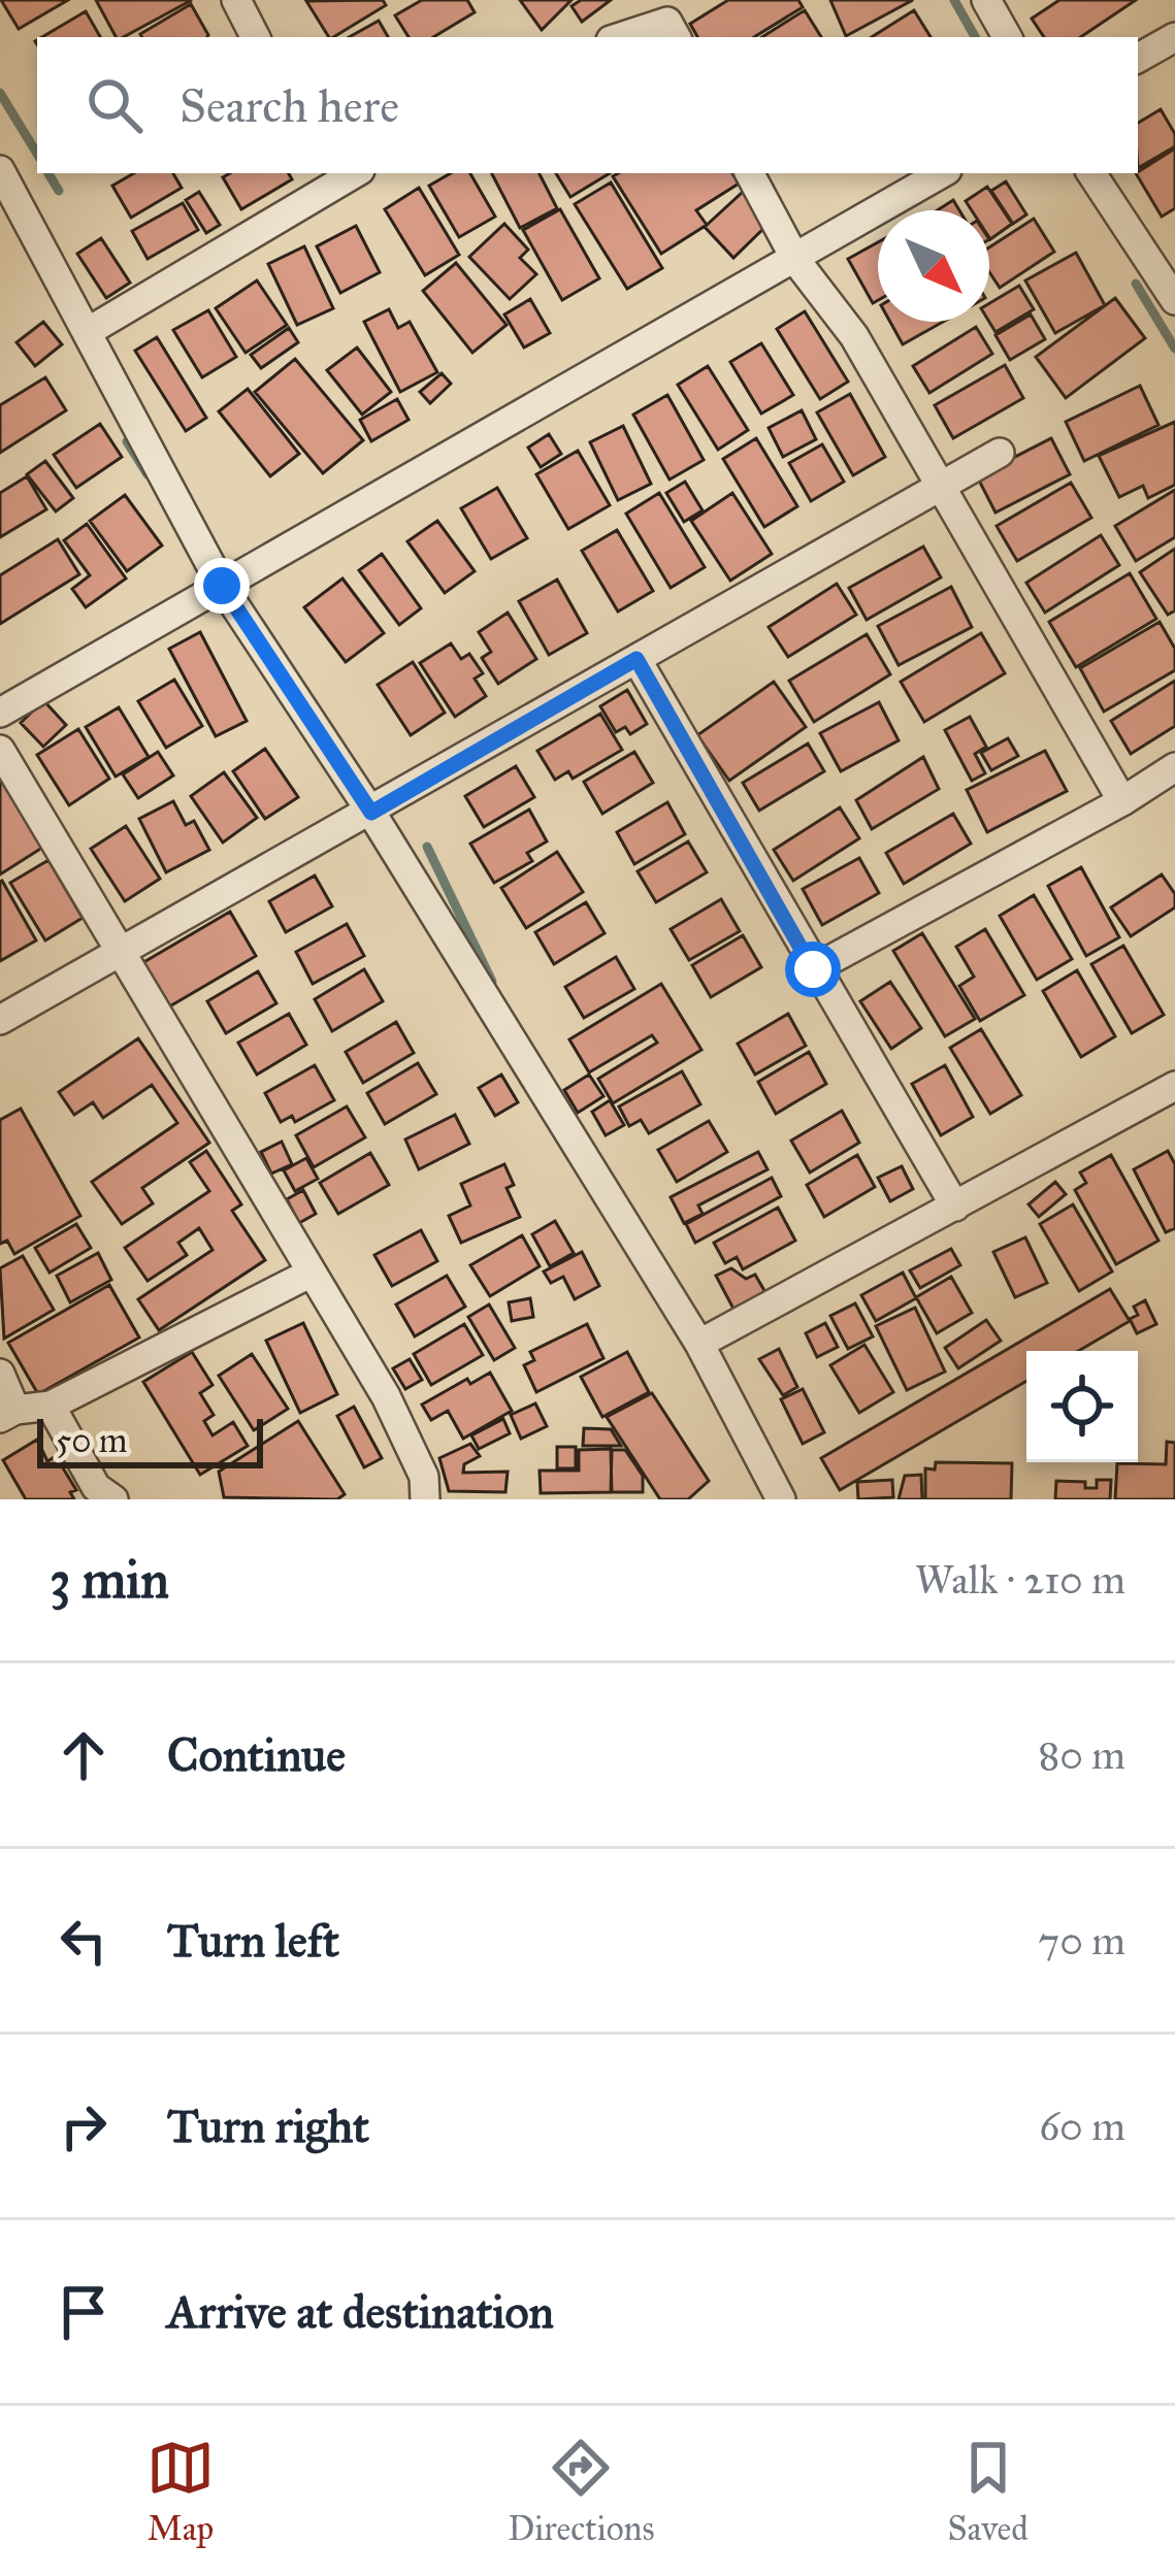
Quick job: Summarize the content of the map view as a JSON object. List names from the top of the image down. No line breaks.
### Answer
{"scale_bar":"50 m","north":"bottom right","page":{"search":"Search here","scale":"50 m","heading":["3 min","Walk · 210 m"],"list":[["Continue","80 m"],["Turn left","70 m"],["Turn right","60 m"],"Arrive at destination"],"nav":["Map","Directions","Saved"]}}
